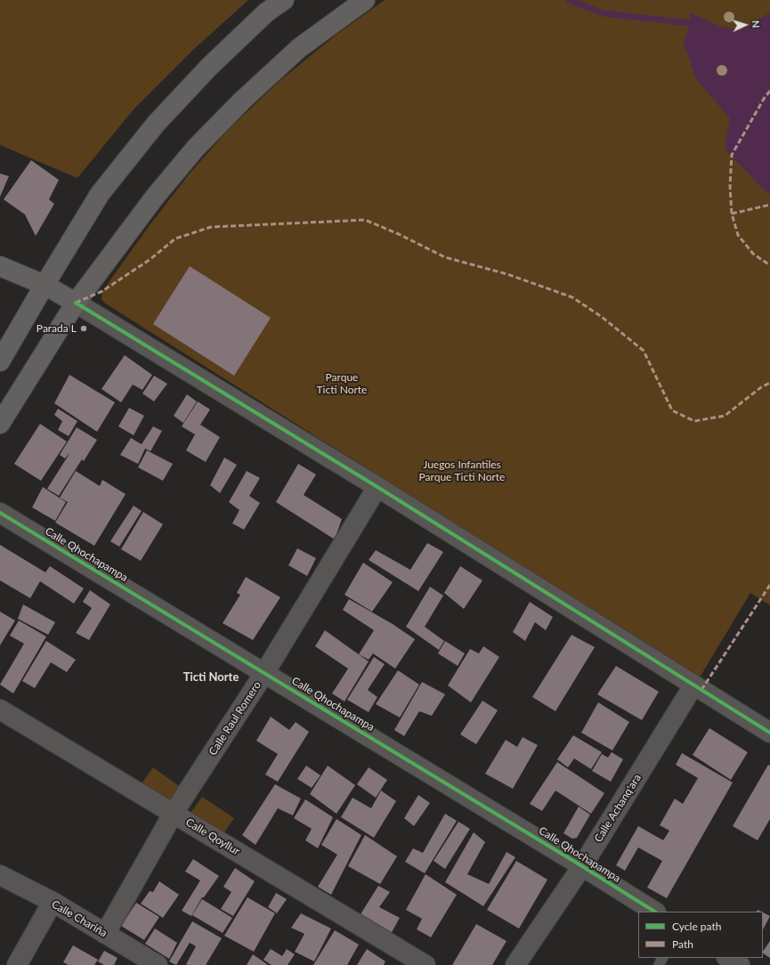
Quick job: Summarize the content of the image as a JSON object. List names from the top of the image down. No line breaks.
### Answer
{"streets":{"street":["Calle Qhochapampa","Calle Raul Romero","Calle Achanq'ara","Calle Qoyllur","Calle Chariña"]},"crossings":[["Calle Qhochapampa","Calle Raul Romero"],["Calle Qhochapampa","Calle Achanq'ara"],["Calle Raul Romero","Calle Qoyllur"],["Calle Raul Romero","Calle Chariña"]],"districts":["Ticti Norte"],"parks":["Parque Ticti Norte","Juegos Infantiles Parque Ticti Norte"],"places":["Parada L"],"legend":["Cycle path","Path"],"north":"right"}
